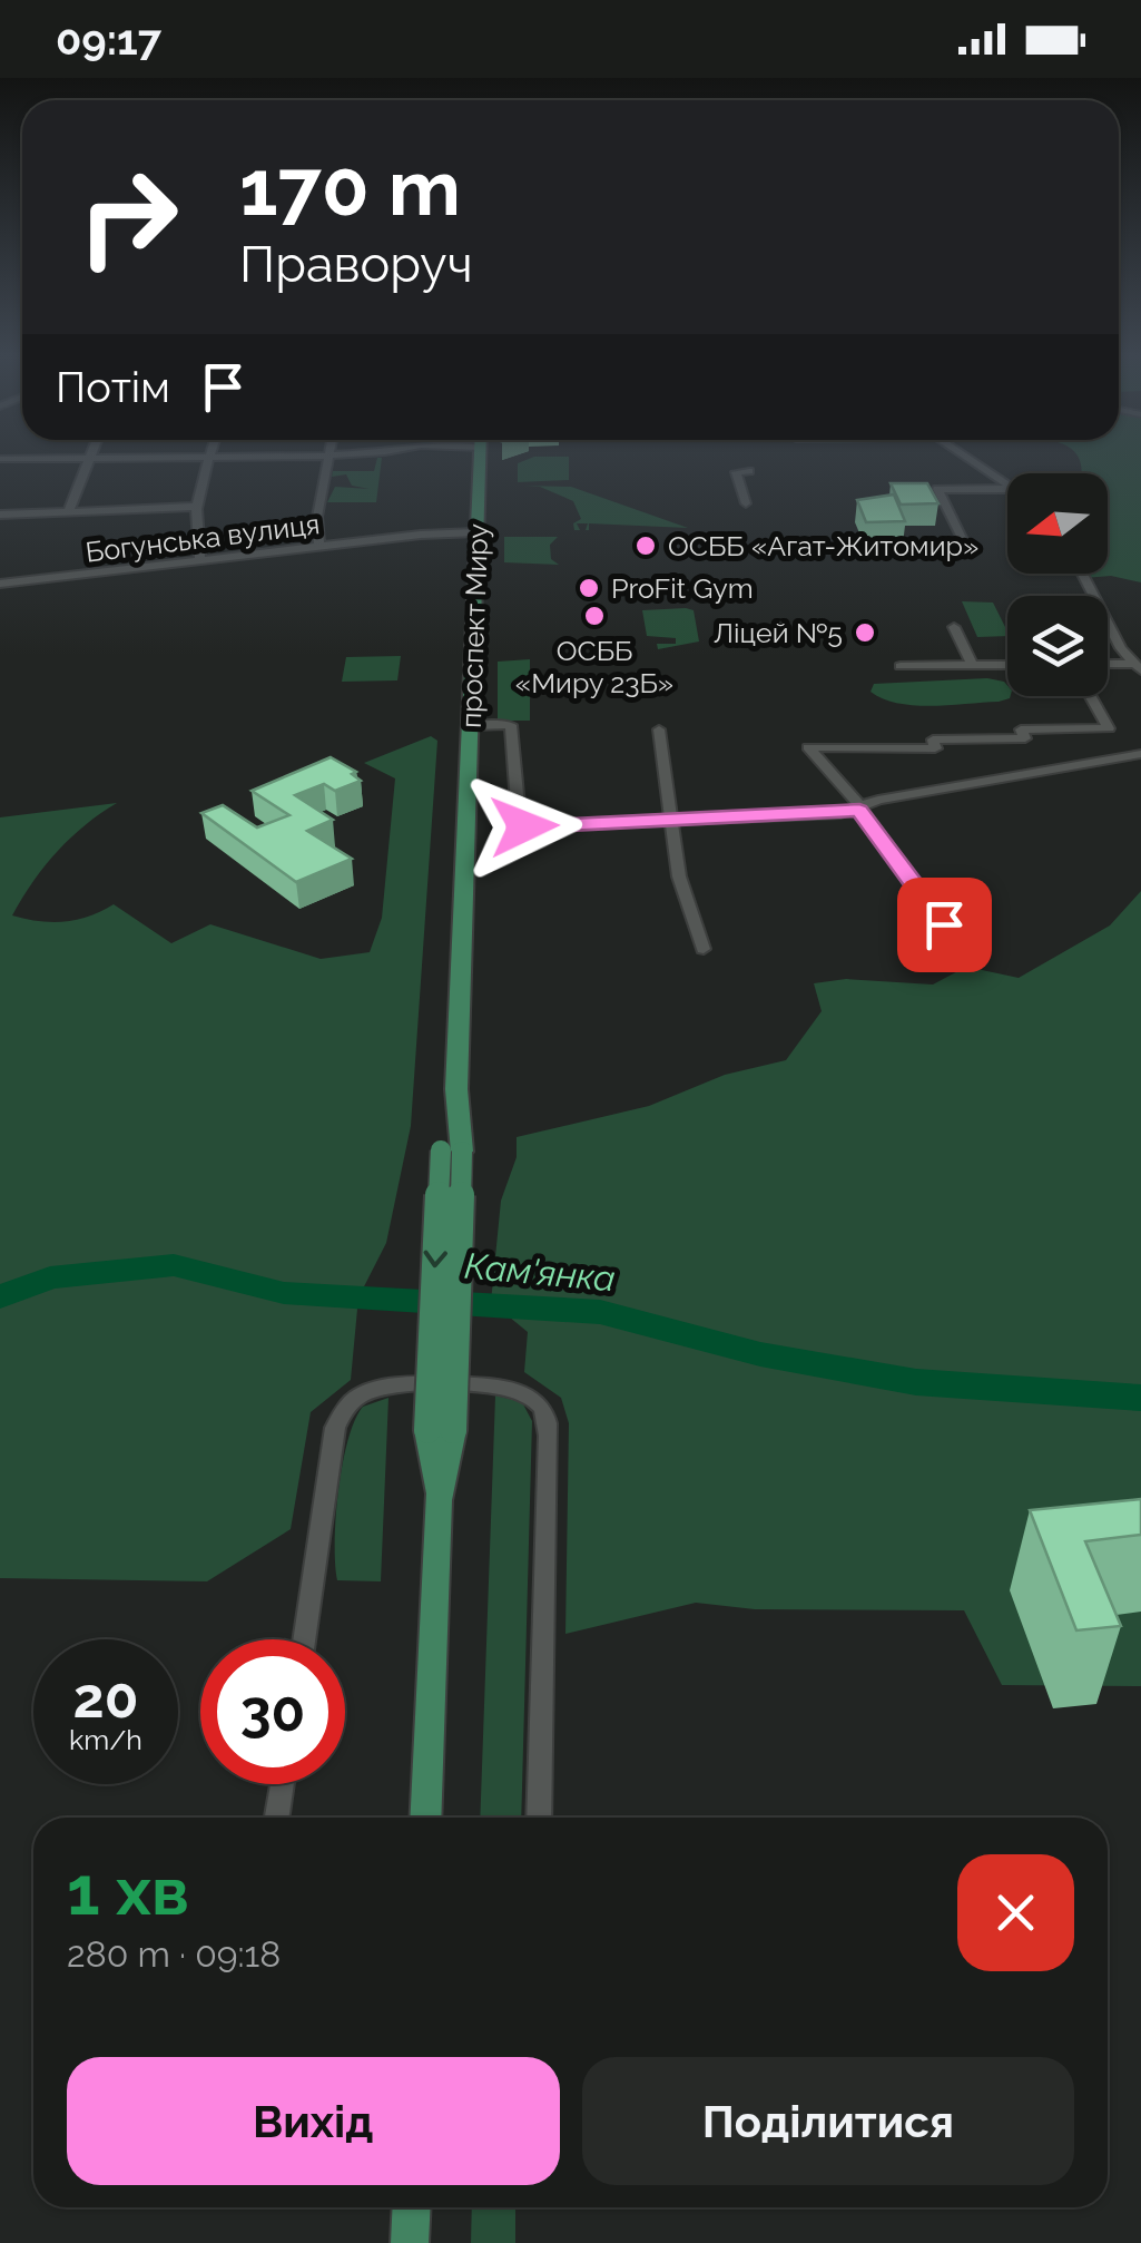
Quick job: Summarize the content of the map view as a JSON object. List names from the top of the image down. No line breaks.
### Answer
{"streets":{"main road":["проспект Миру"],"street":["Богунська вулиця"]},"crossings":[["Богунська вулиця","проспект Миру"]],"water":["Кам'янка"],"places":["ОСББ «Агат-Житомир»","ProFit Gym","ОСББ «Миру 23Б»","Ліцей №5"],"north":"left","page":{"status":"09:17","turn":["170 m","Праворуч"],"then":"Потім","speed":"20 km/h","limit":"30","heading":["1 хв","280 m · 09:18"],"buttons":["Вихід","Поділитися"]}}
